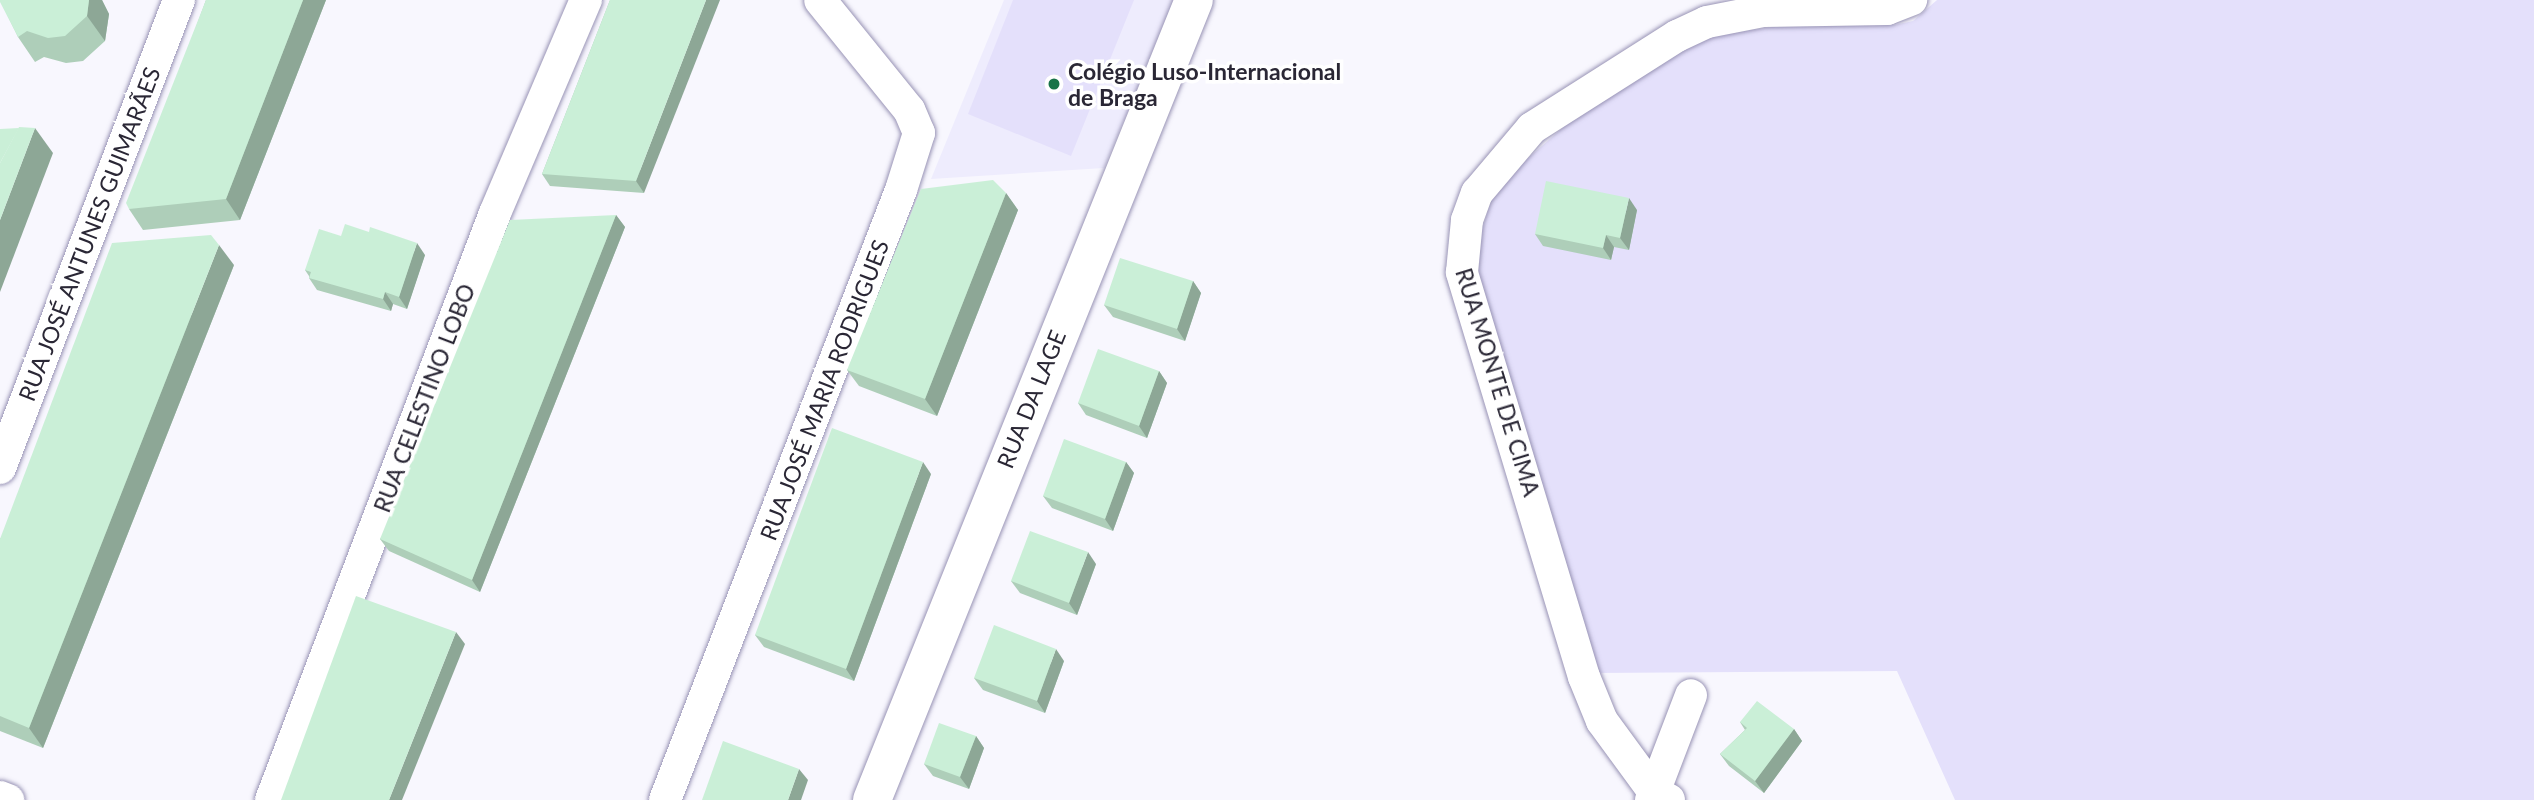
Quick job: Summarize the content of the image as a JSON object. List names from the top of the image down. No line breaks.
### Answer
{"streets":{"street":["RUA JOSÉ ANTUNES GUIMARÃES","RUA MONTE DE CIMA","RUA JOSÉ MARIA RODRIGUES","RUA CELESTINO LOBO","RUA DA LAGE"]},"places":["Colégio Luso-Internacional de Braga"]}
